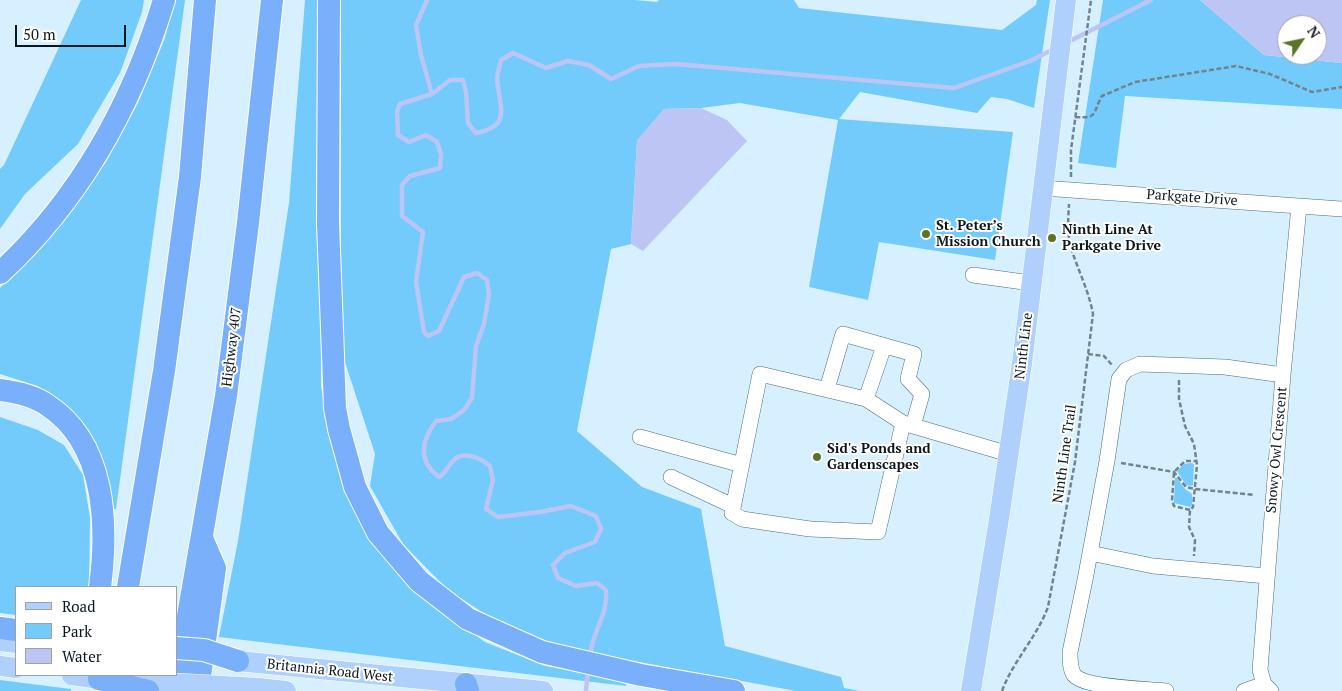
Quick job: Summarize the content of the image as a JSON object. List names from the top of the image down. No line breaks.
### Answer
{"streets":{"highway":["Highway 407"],"main road":["Ninth Line","Britannia Road West"],"street":["Parkgate Drive","Snowy Owl Crescent"],"path":["Ninth Line Trail"]},"crossings":[["Parkgate Drive","Ninth Line"],["Parkgate Drive","Snowy Owl Crescent"]],"places":["St. Peter’s Mission Church","Ninth Line At Parkgate Drive","Sid's Ponds and Gardenscapes"],"legend":["Road","Park","Water"],"scale_bar":"50 m","north":"top right"}
